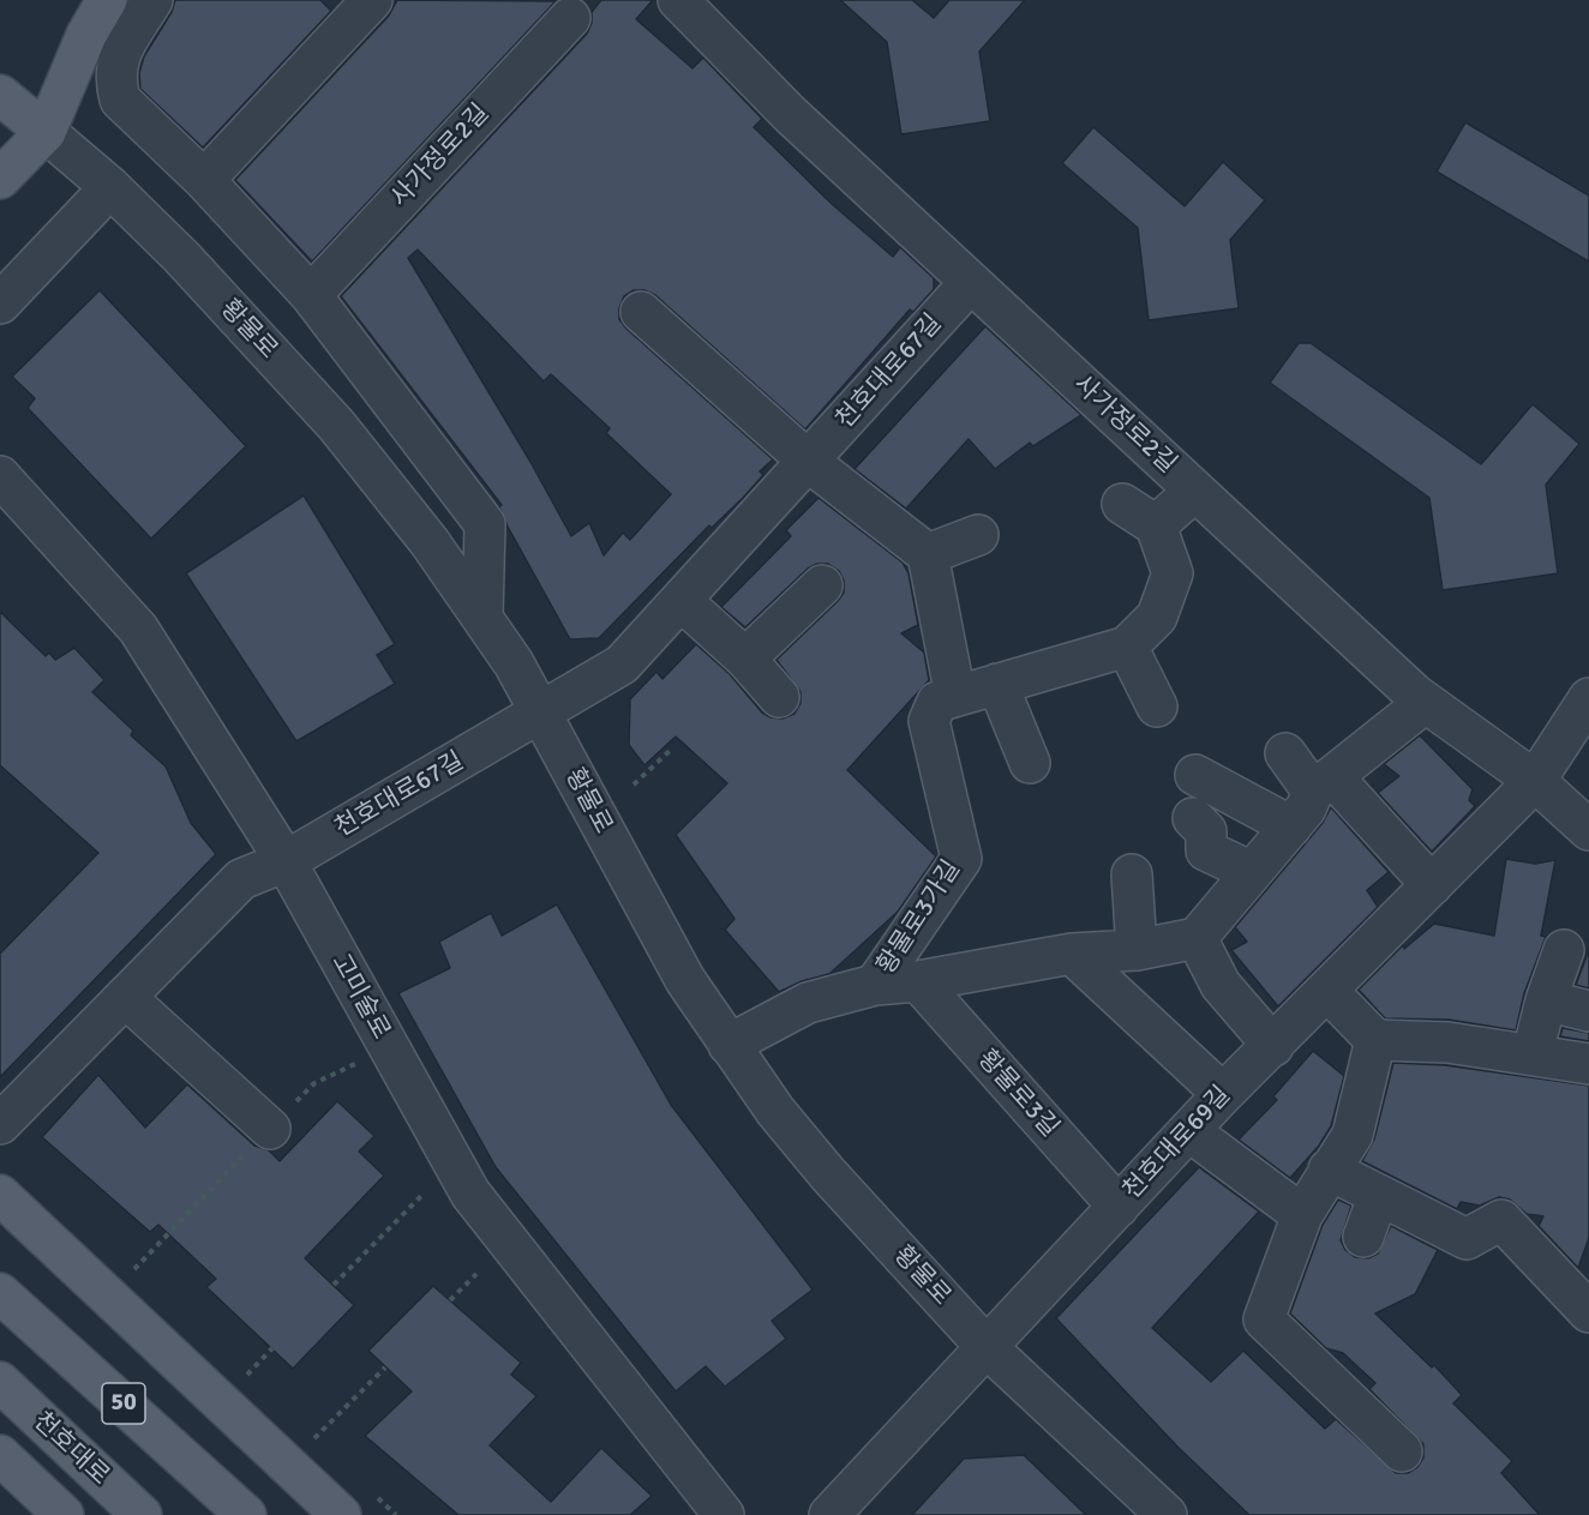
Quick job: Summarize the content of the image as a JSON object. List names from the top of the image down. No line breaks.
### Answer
{"streets":{"main road":["황물로","50","천호대로"],"street":["사가정로2길","천호대로67길","황물로3가길","고미술로","황물로3길","천호대로69길"]},"crossings":[["사가정로2길","천호대로67길"],["사가정로2길","천호대로69길"],["황물로","천호대로67길"],["황물로","천호대로69길"],["천호대로67길","고미술로"],["황물로3길","천호대로69길"]]}
